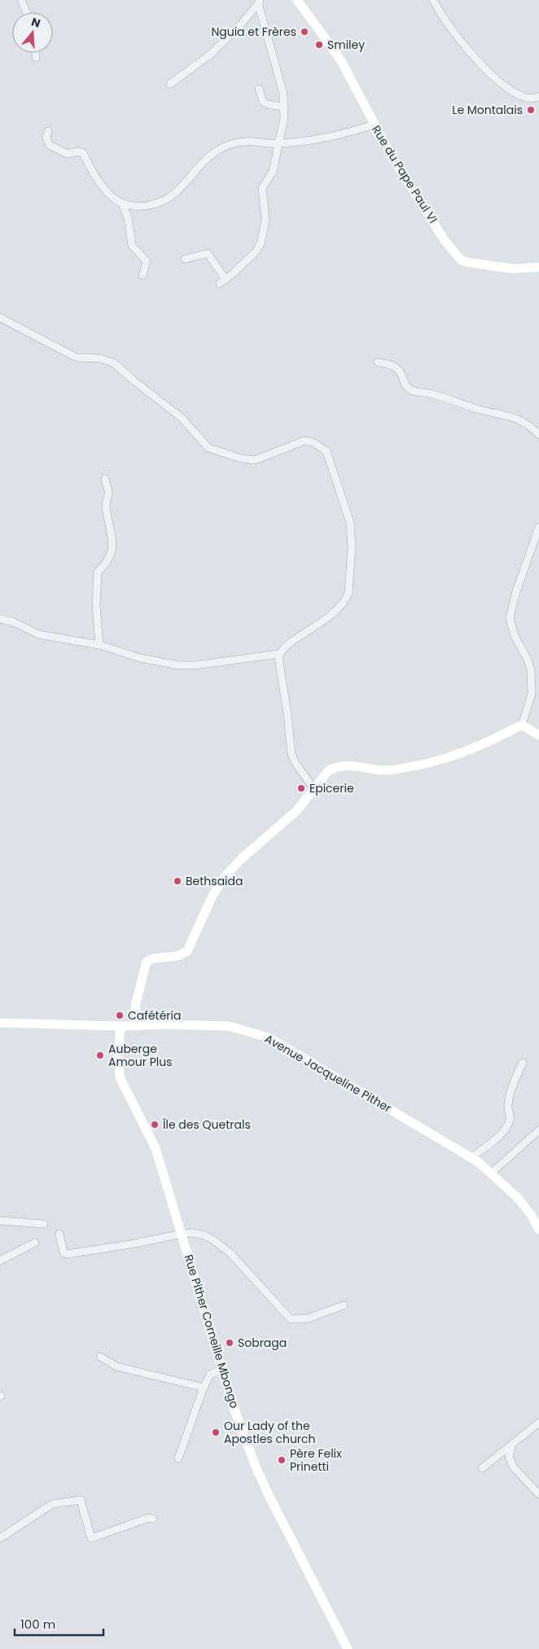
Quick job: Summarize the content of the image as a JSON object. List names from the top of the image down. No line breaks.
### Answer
{"streets":{"street":["Rue du Pape Paul VI","Avenue Jacqueline Pither","Rue Pither Corneille Mbongo"]},"crossings":[["Avenue Jacqueline Pither","Rue Pither Corneille Mbongo"]],"places":["Nguia et Frères","Smiley","Le Montalais","Epicerie","Bethsaida","Cafétéria","Auberge Amour Plus","Île des Quetrals","Sobraga","Our Lady of the Apostles church","Père Felix Prinetti"],"scale_bar":"100 m","north":"top"}
